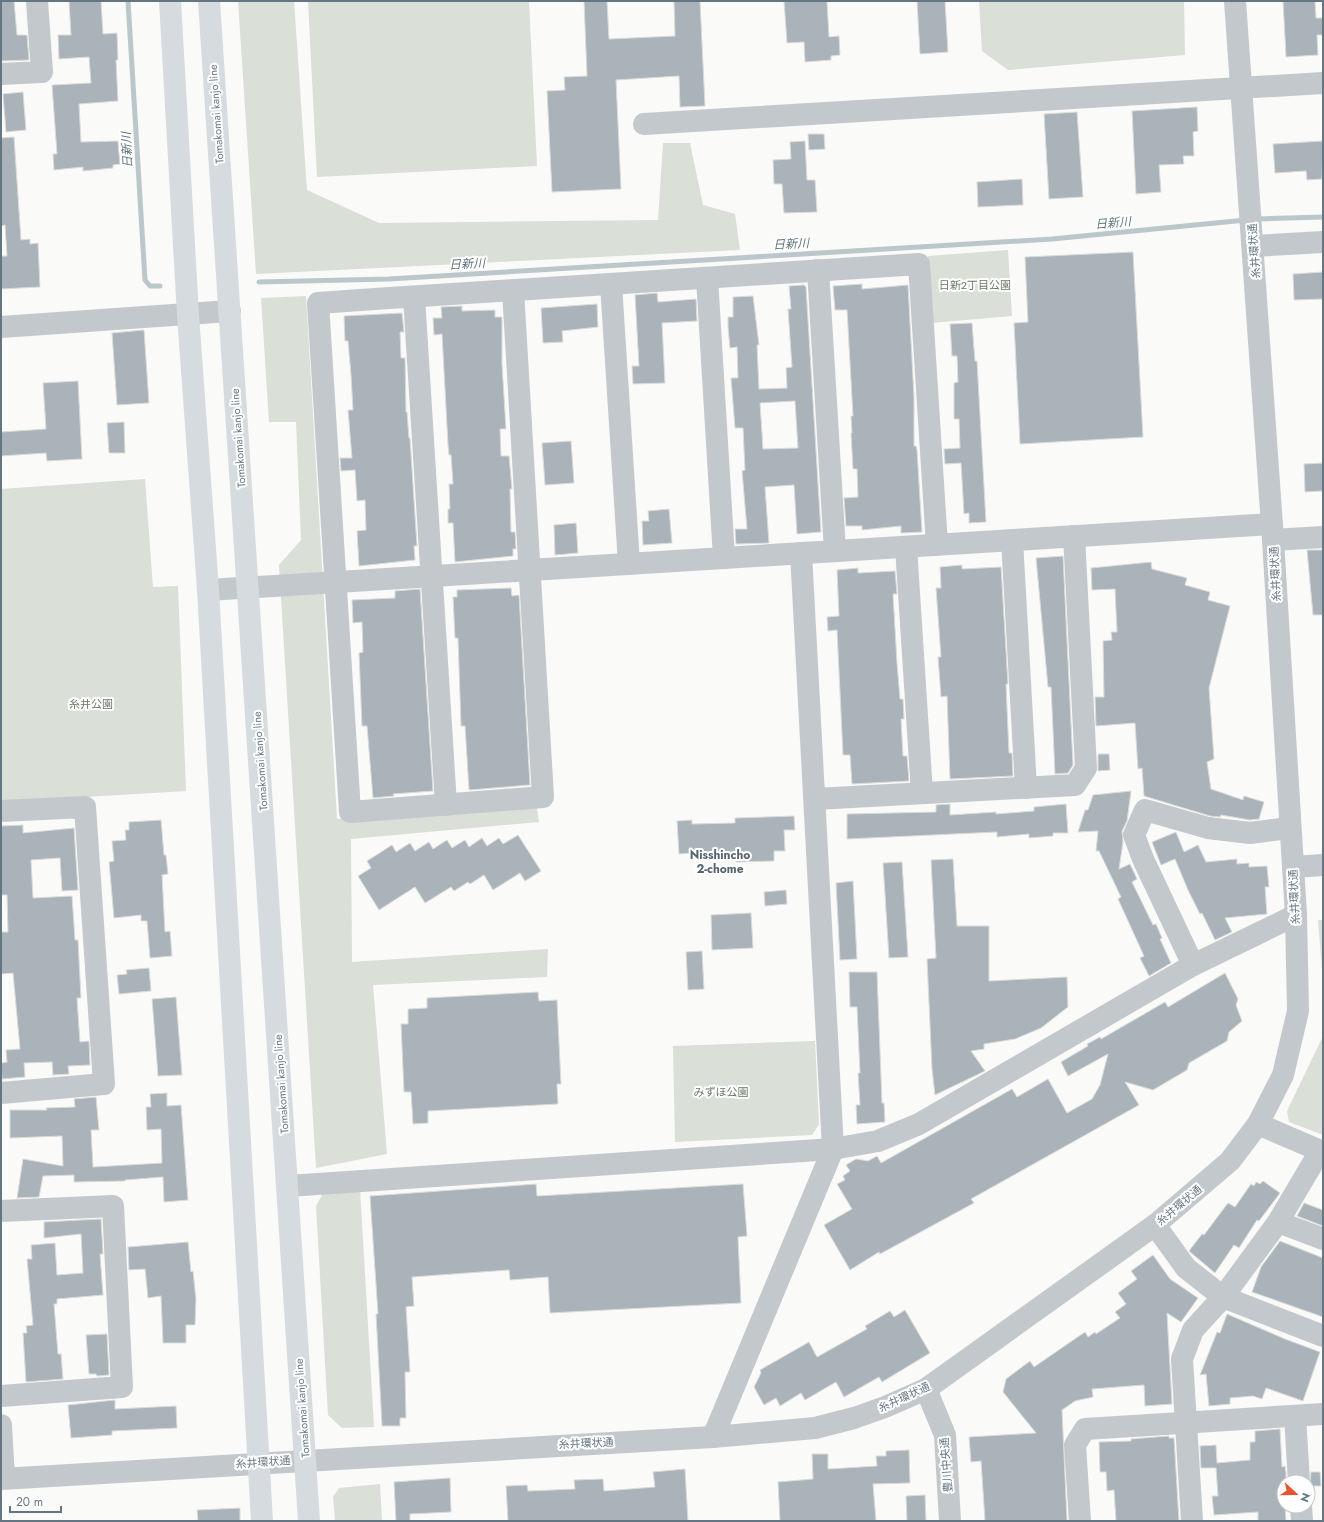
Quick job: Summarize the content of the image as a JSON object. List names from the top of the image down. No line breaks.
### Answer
{"streets":{"main road":["Tomakomai kanjo line"],"street":["糸井環状通","豊川中央通"]},"crossings":[["Tomakomai kanjo line","糸井環状通"],["糸井環状通","豊川中央通"]],"districts":["Nisshincho 2-chome"],"water":["日新川"],"parks":["日新2丁目公園","糸井公園","みずほ公園"],"scale_bar":"20 m","north":"right"}
